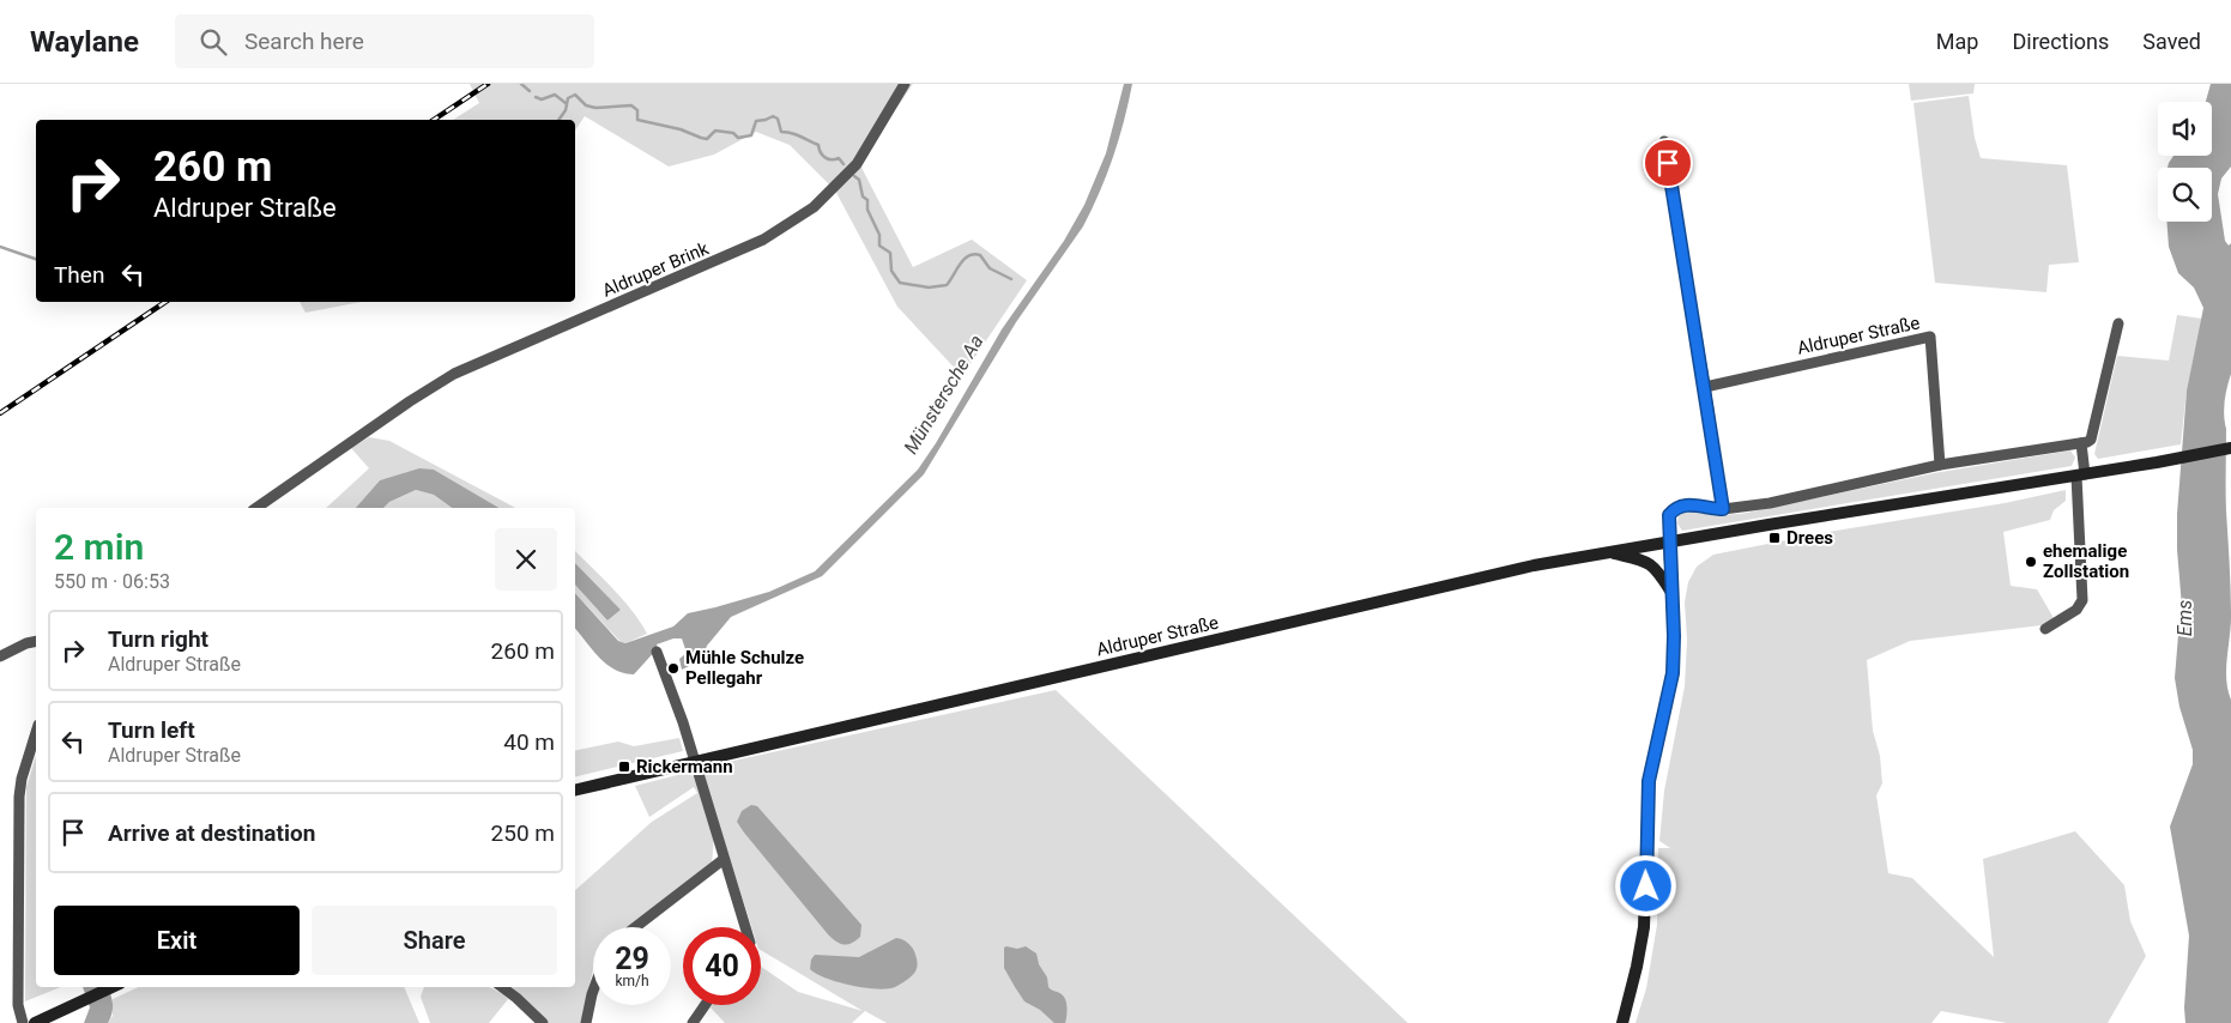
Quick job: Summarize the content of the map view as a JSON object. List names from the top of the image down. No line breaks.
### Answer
{"streets":{"main road":["Aldruper Straße"],"street":["Aldruper Brink"]},"water":["Münstersche Aa","Ems"],"places":{"transit":["Drees","Rickermann"],"other":["ehemalige Zollstation","Mühle Schulze Pellegahr"]},"page":{"header":"Waylane","search":"Search here","nav":["Map","Directions","Saved"],"turn":["260 m","Aldruper Straße"],"then":"Then","heading":["2 min","550 m · 06:53"],"list":[{"name":"Turn right","note":"Aldruper Straße","value":"260 m"},{"name":"Turn left","note":"Aldruper Straße","value":"40 m"},{"name":"Arrive at destination","value":"250 m"}],"buttons":["Exit","Share"],"speed":"29 km/h","limit":"40"}}
